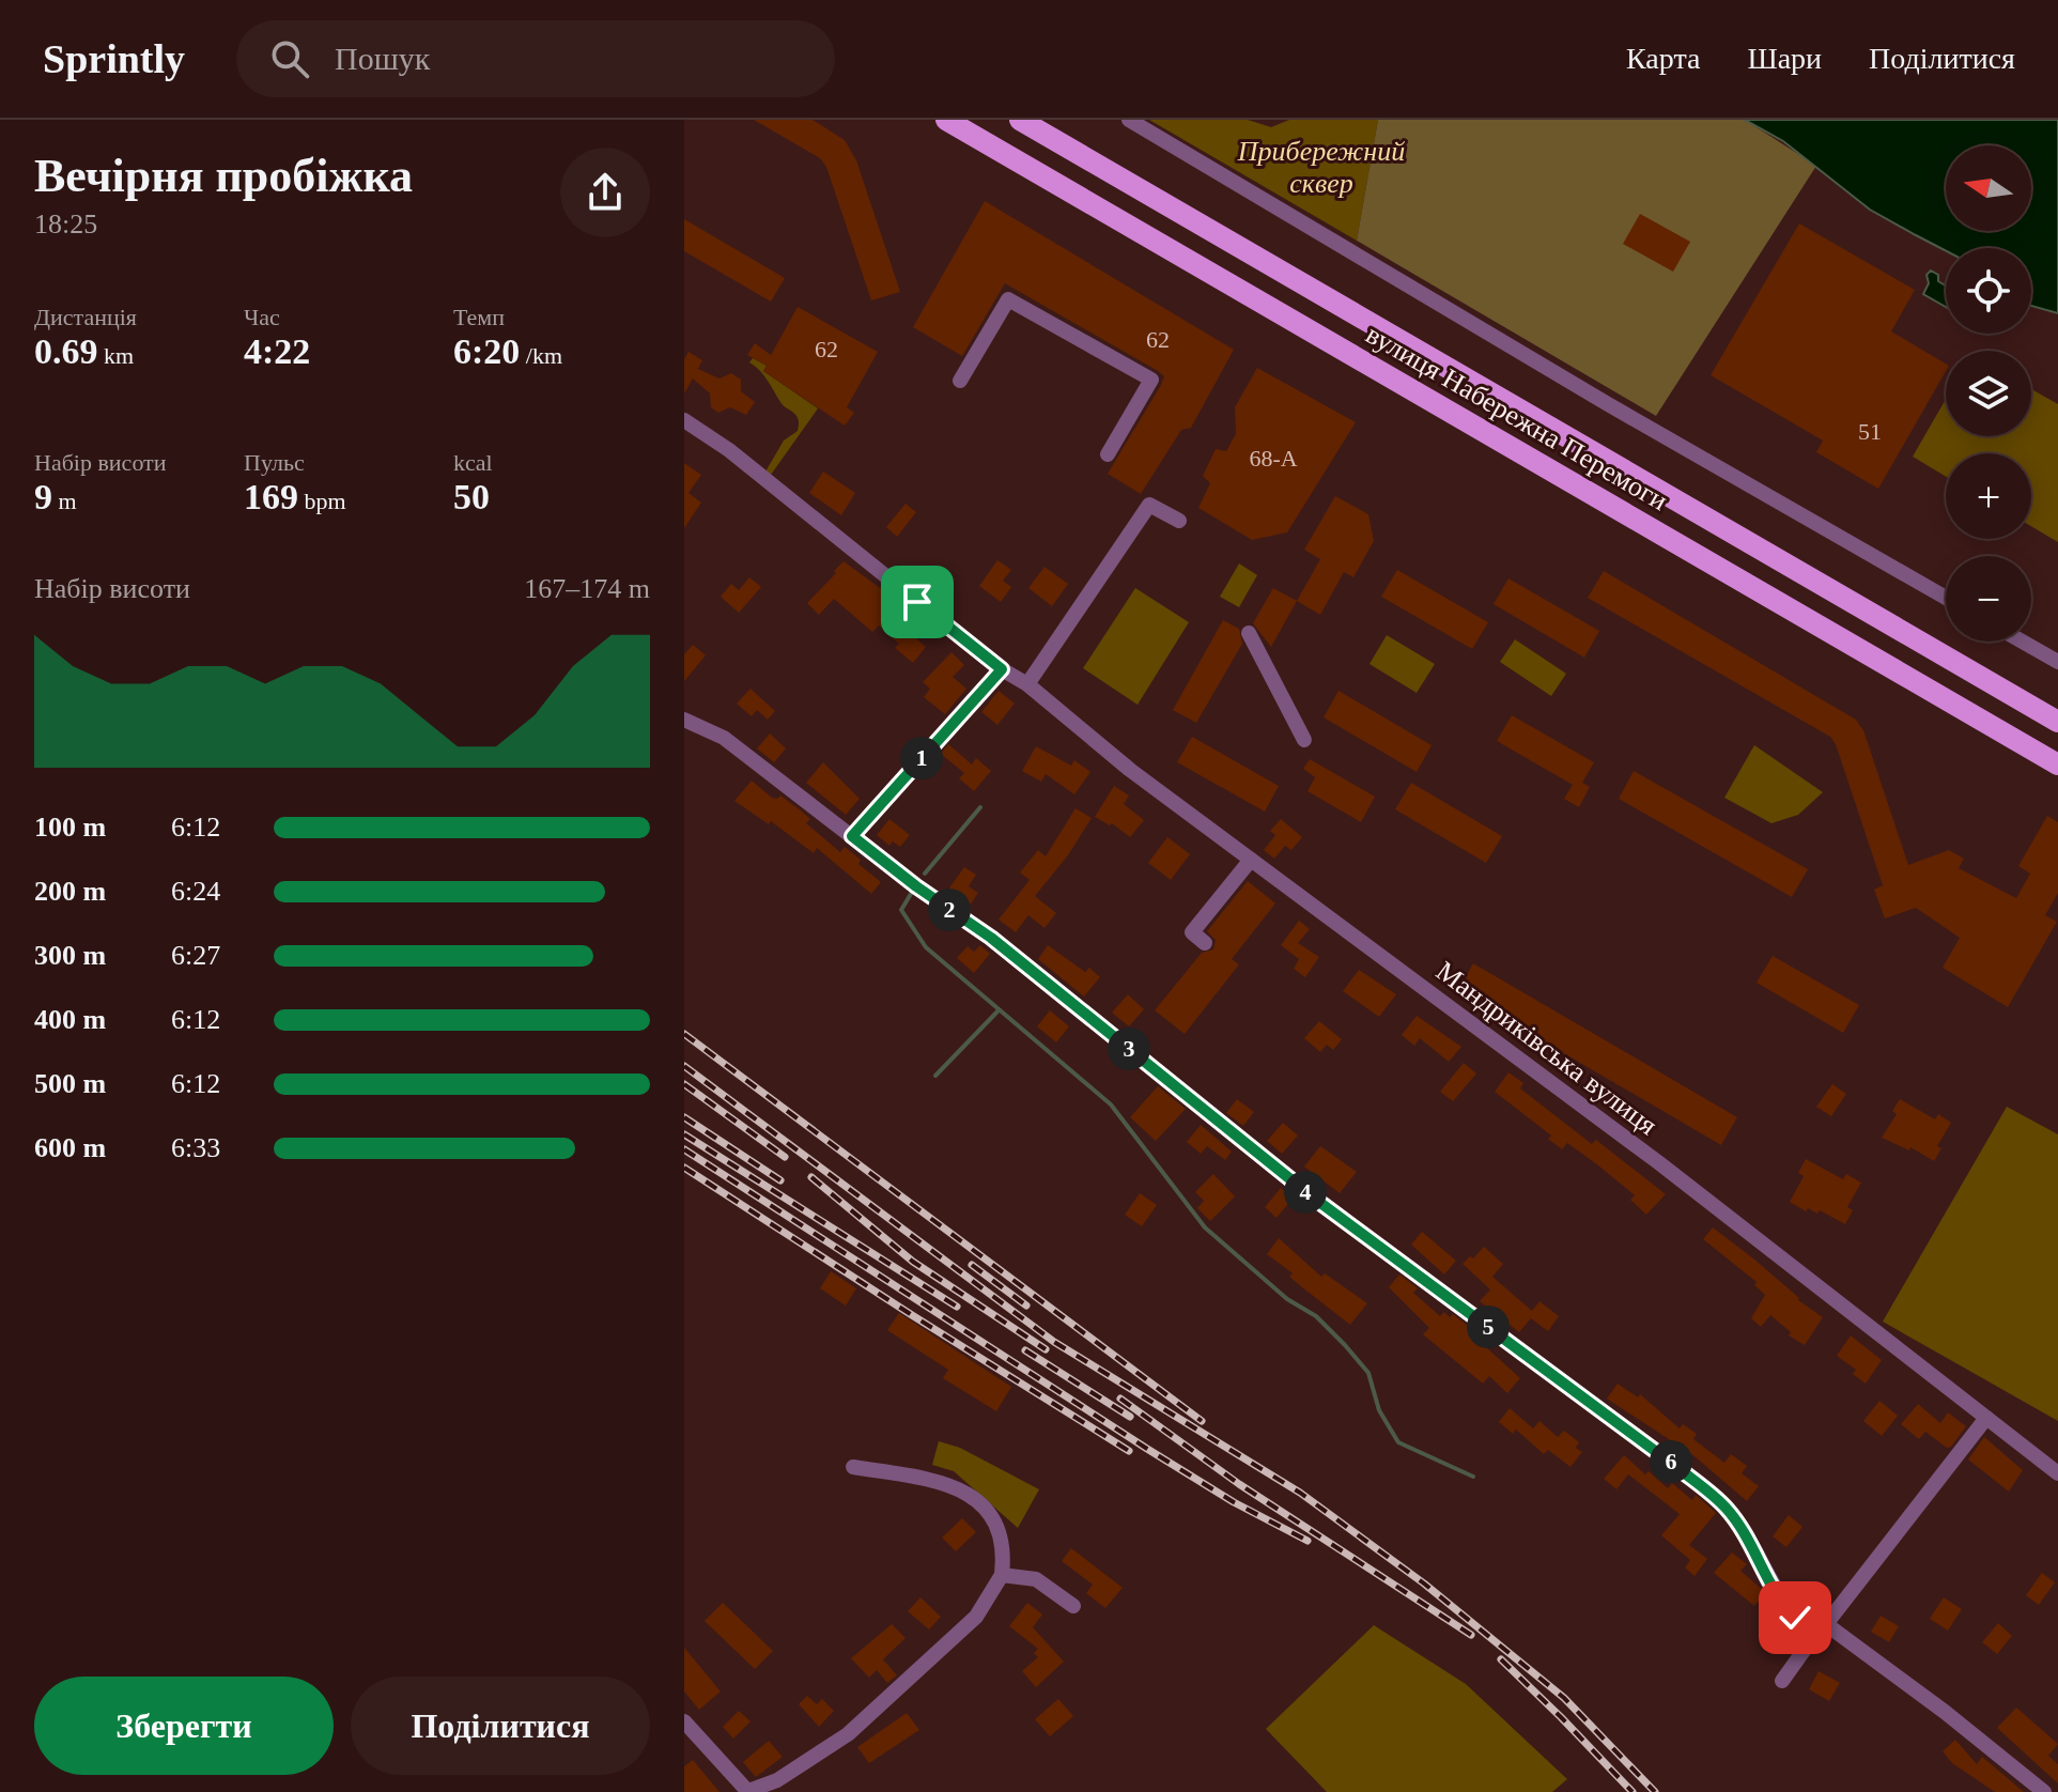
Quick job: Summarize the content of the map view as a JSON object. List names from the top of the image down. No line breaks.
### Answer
{"streets":{"main road":["вулиця Набережна Перемоги"],"street":["Мандриківська вулиця"]},"parks":["Прибережний сквер"],"house_numbers":["62","62","51","68-А"],"north":"left","page":{"header":"Sprintly","search":"Пошук","nav":["Карта","Шари","Поділитися"],"heading":["Вечірня пробіжка","18:25"],"map_buttons":["+","−"],"stats":[["Дистанція","0.69 km"],["Час","4:22"],["Темп","6:20 /km"],["Набір висоти","9 m"],["Пульс","169 bpm"],["kcal","50"]],"chart":["Набір висоти","167–174 m"],"pins":["1","2","3","4","5","6"],"list":[{"name":"100 m","note":"6:12"},{"name":"200 m","note":"6:24"},{"name":"300 m","note":"6:27"},{"name":"400 m","note":"6:12"},{"name":"500 m","note":"6:12"},{"name":"600 m","note":"6:33"}],"buttons":["Зберегти","Поділитися"]}}
